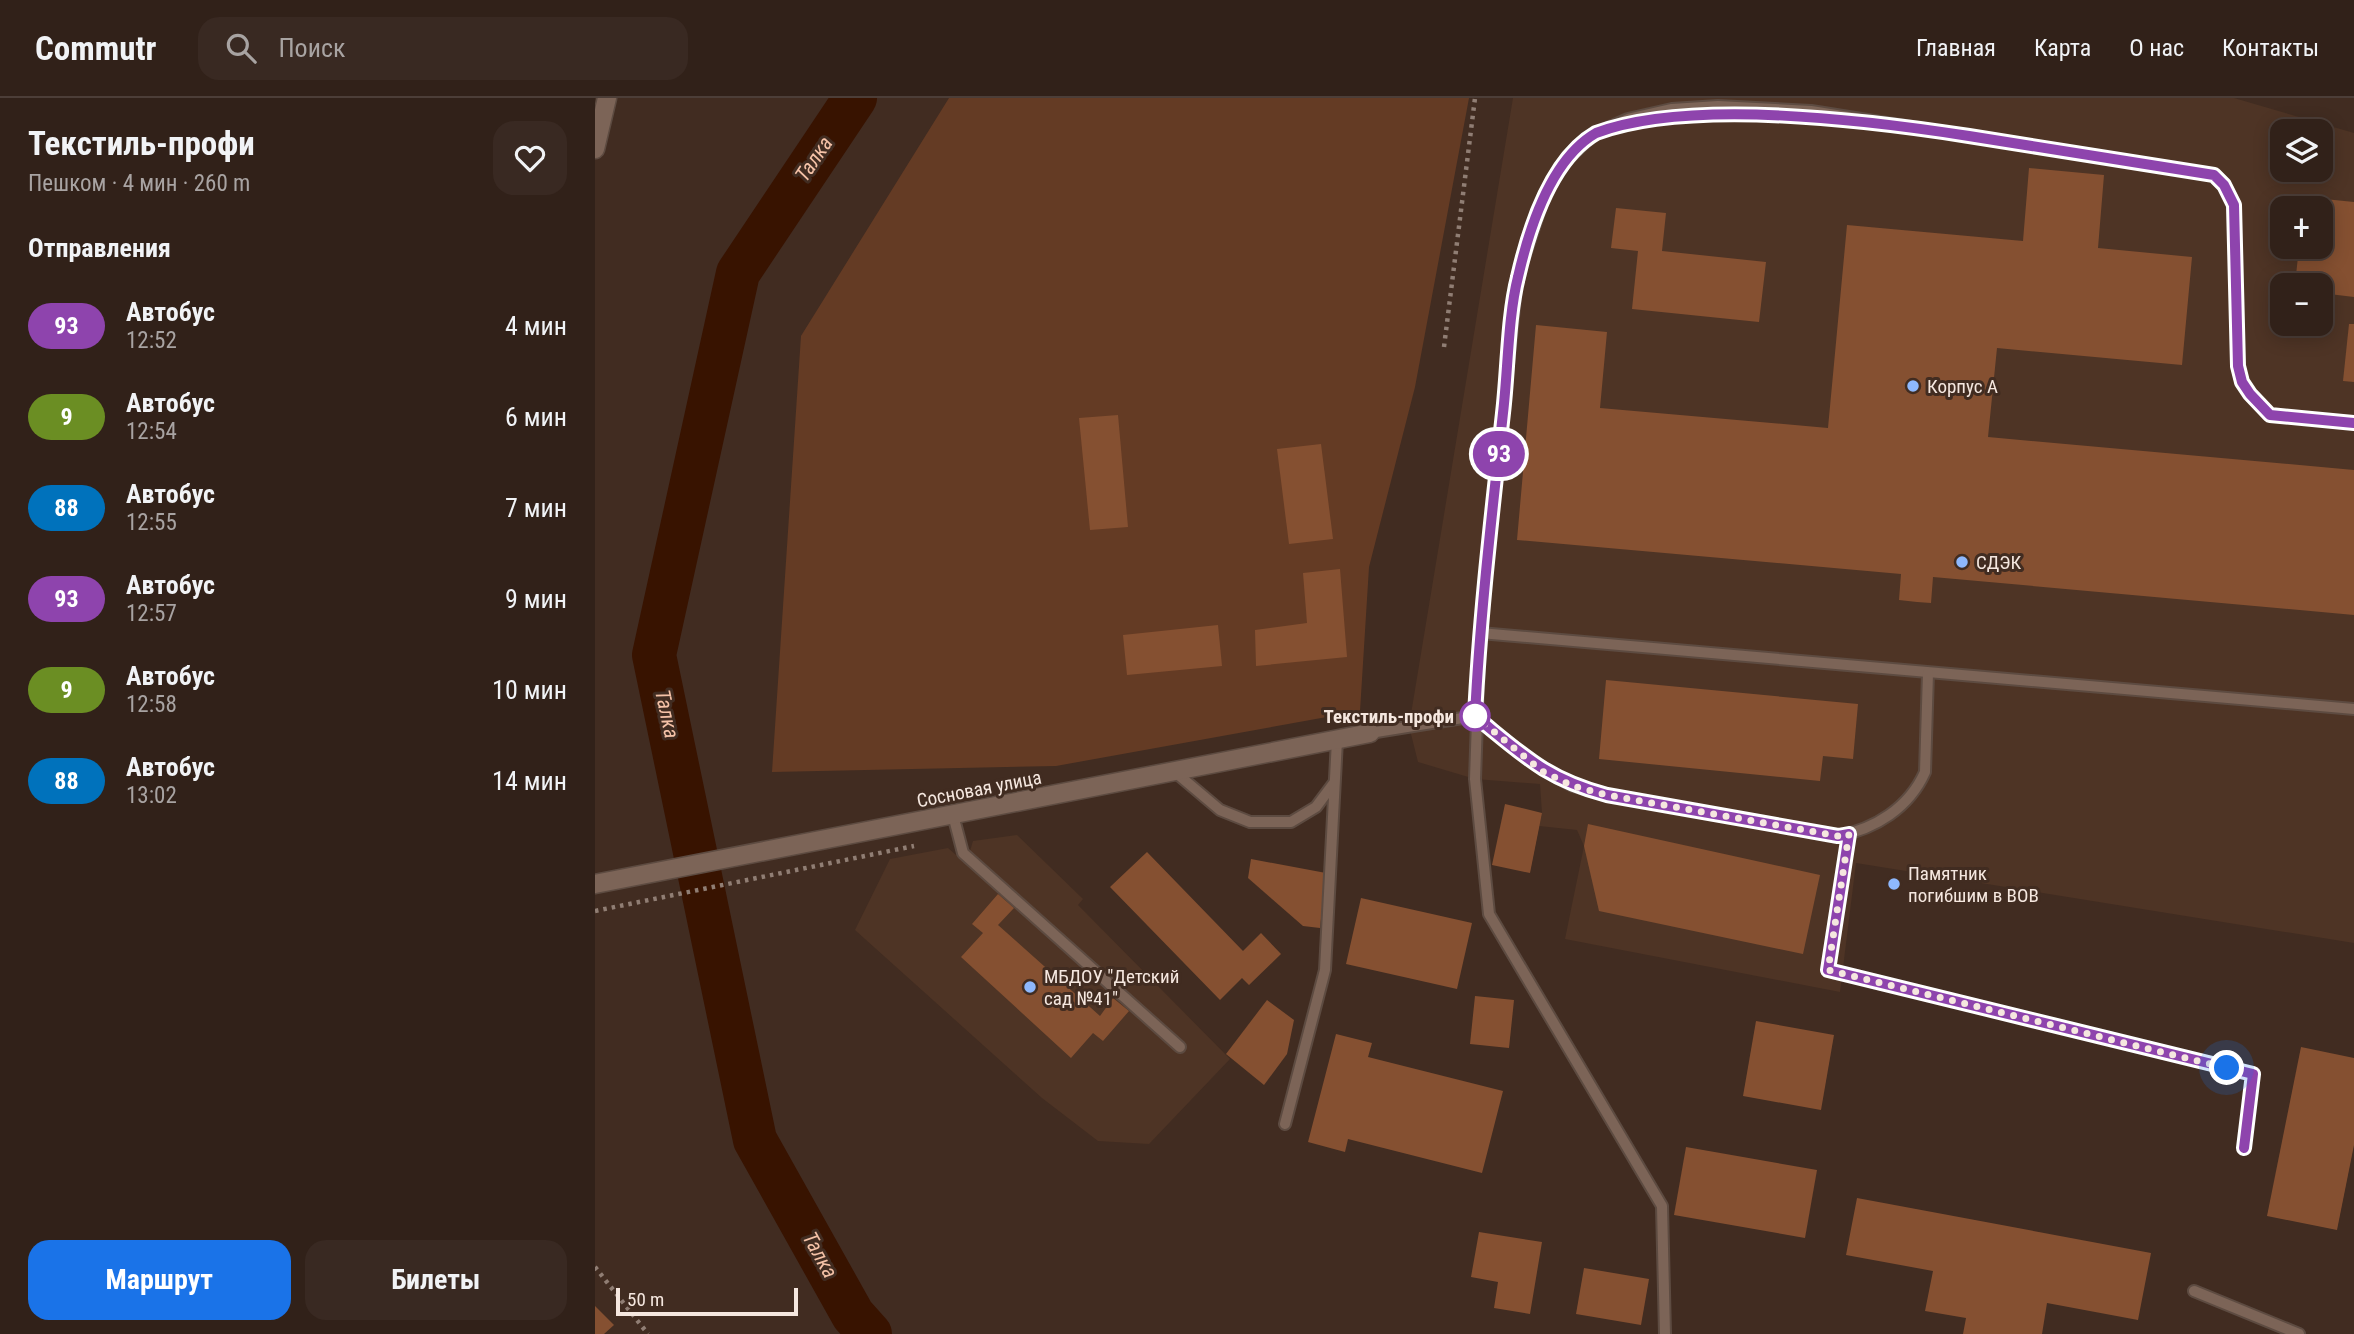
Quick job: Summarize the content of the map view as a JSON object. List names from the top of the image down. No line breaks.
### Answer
{"streets":{"street":["Сосновая улица"]},"water":["Талка"],"places":["Корпус А","СДЭК","Текстиль-профи","Памятник погибшим в ВОВ","МБДОУ \"Детский сад №41\""],"lines":["bus line 93"],"scale_bar":"50 m","page":{"header":"Commutr","search":"Поиск","nav":["Главная","Карта","О нас","Контакты"],"heading":[["Текстиль-профи","Пешком · 4 мин · 260 m"],"Отправления"],"on_map":"93","map_buttons":["+","−"],"list":[{"mark":"93","name":"Автобус","note":"12:52","value":"4 мин"},{"mark":"9","name":"Автобус","note":"12:54","value":"6 мин"},{"mark":"88","name":"Автобус","note":"12:55","value":"7 мин"},{"mark":"93","name":"Автобус","note":"12:57","value":"9 мин"},{"mark":"9","name":"Автобус","note":"12:58","value":"10 мин"},{"mark":"88","name":"Автобус","note":"13:02","value":"14 мин"}],"buttons":["Маршрут","Билеты"],"scale":"50 m"}}
